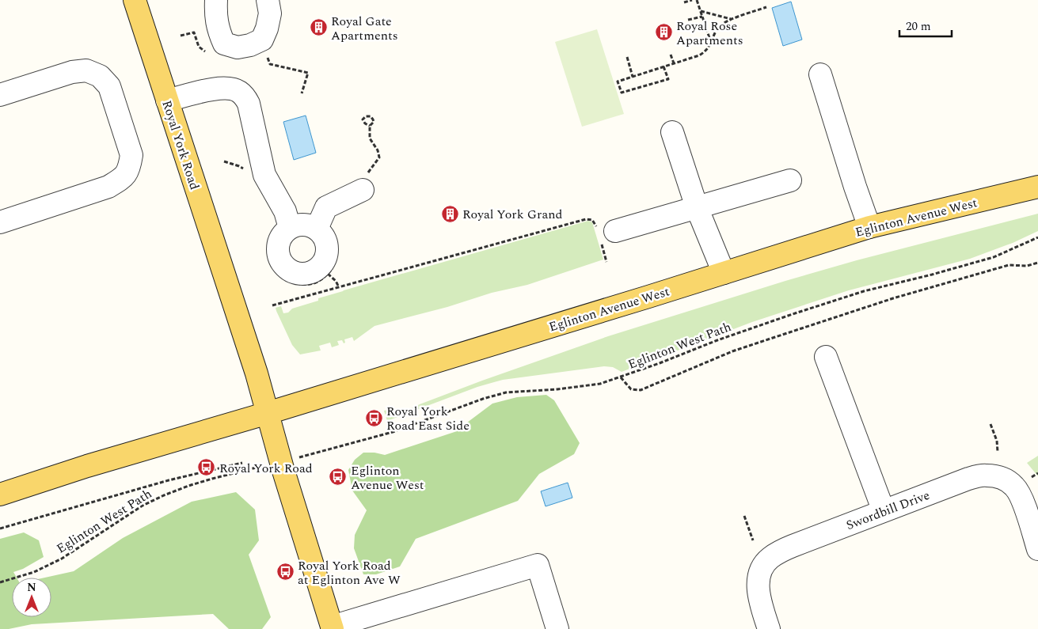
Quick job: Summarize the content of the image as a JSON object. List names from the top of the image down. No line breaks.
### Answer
{"streets":{"main road":["Royal York Road","Eglinton Avenue West"],"street":["Swordbill Drive"],"path":["Eglinton West Path"]},"crossings":[["Royal York Road","Eglinton Avenue West"]],"places":{"building":["Royal Gate Apartments","Royal Rose Apartments","Royal York Grand"],"bus stop":["Royal York Road East Side","Royal York Road","Eglinton Avenue West","Royal York Road at Eglinton Ave W"]},"scale_bar":"20 m","north":"top"}
